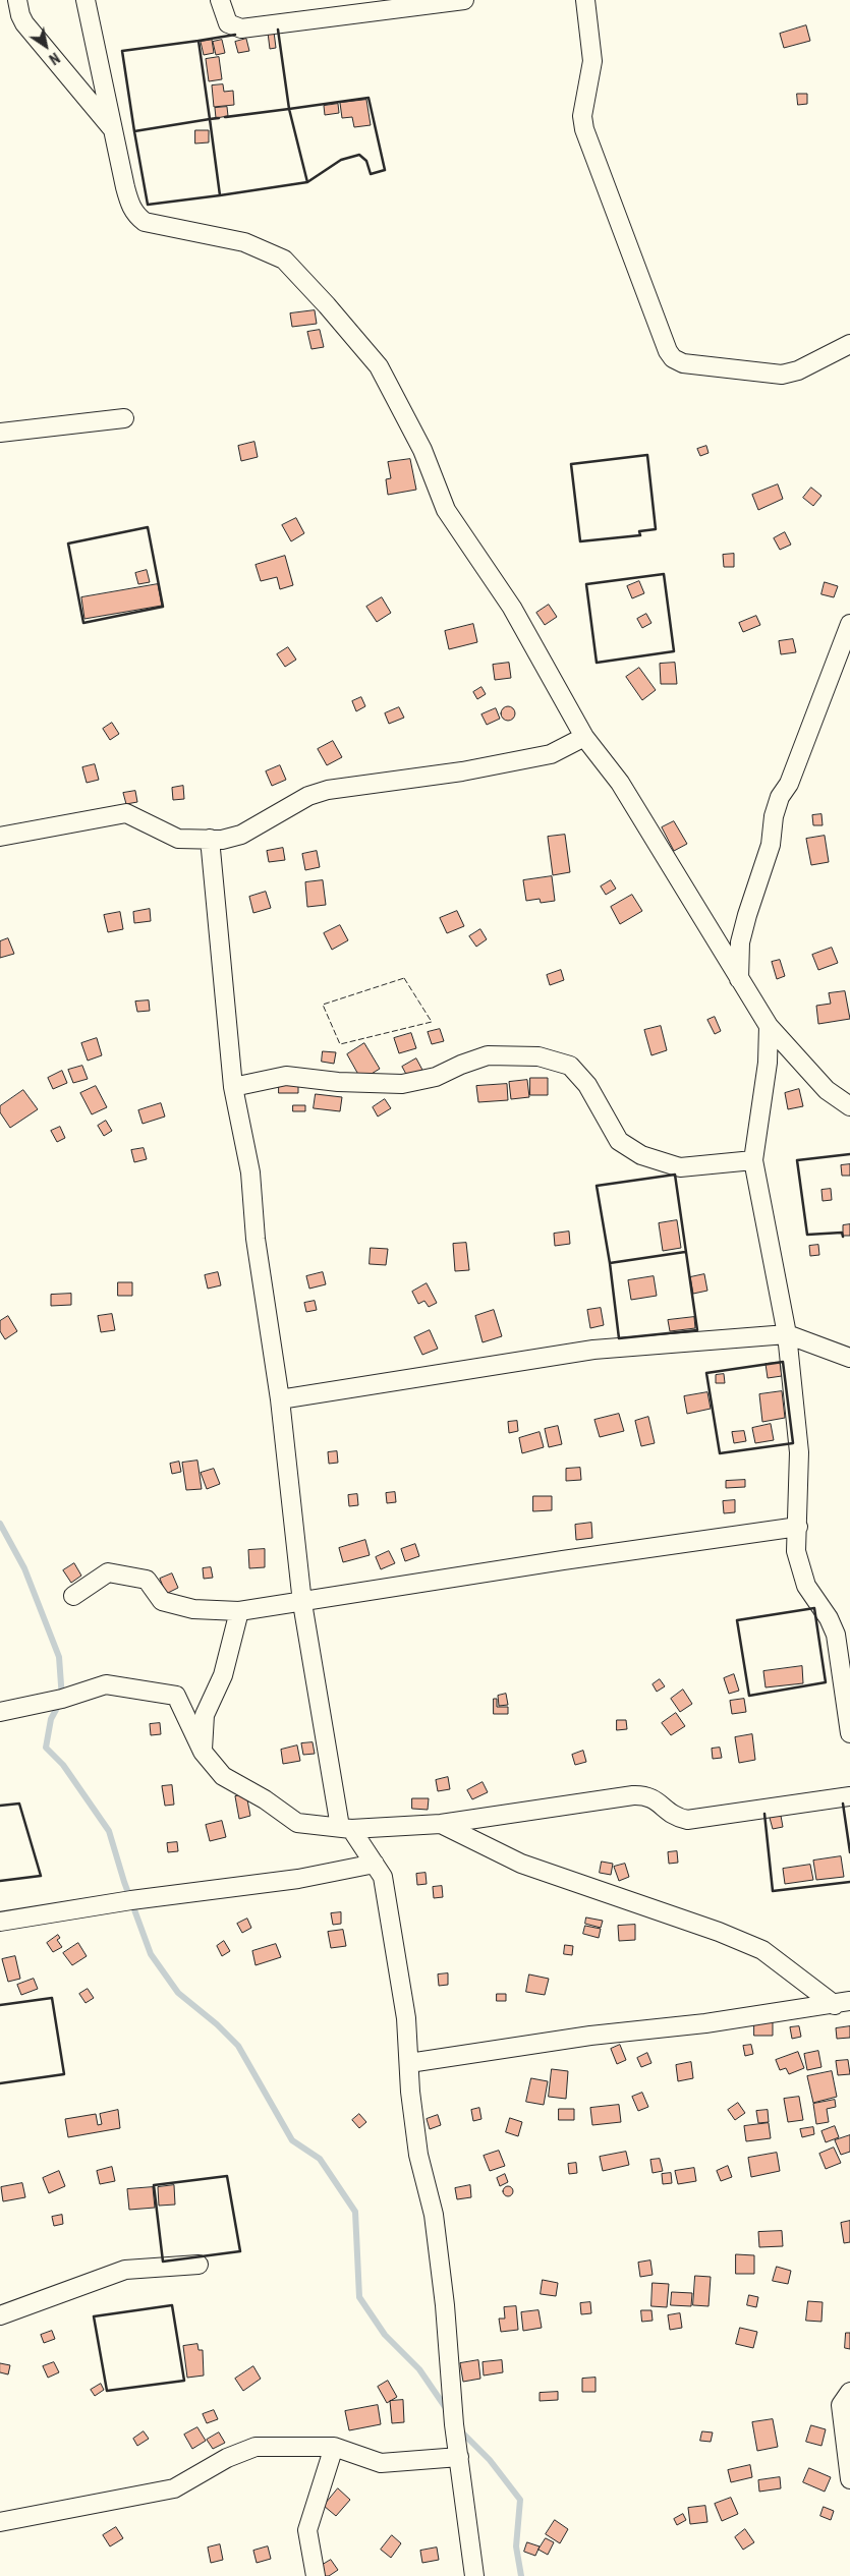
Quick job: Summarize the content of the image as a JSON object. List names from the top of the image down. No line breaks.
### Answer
{"north":"bottom right"}
